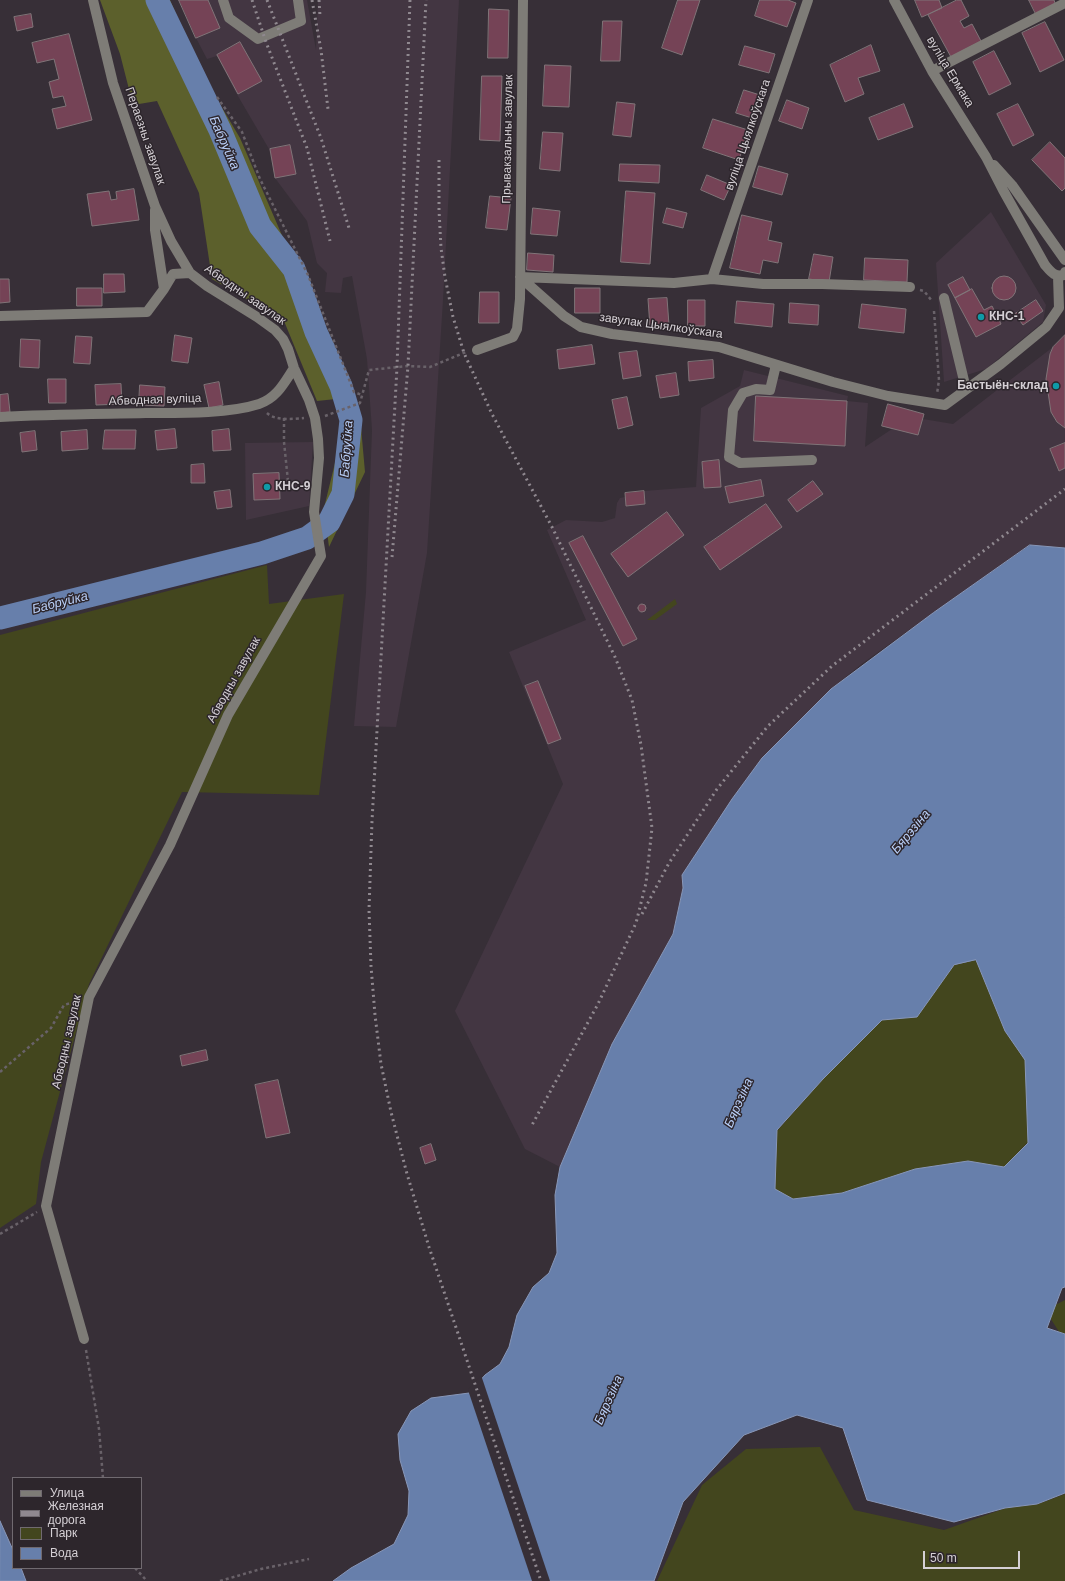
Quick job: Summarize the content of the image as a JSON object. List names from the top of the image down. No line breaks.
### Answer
{"streets":{"street":["вуліца Ермака","вуліца Цыялкоўскага","Пераезны завулак","Прывакзальны завулак","Абводны завулак","завулак Цыялкоўскага","Абводная вуліца"]},"crossings":[["вуліца Ермака","завулак Цыялкоўскага"],["Пераезны завулак","Абводны завулак"],["Прывакзальны завулак","завулак Цыялкоўскага"],["Абводны завулак","Абводная вуліца"]],"water":["Бабруйка","Бярэзіна"],"places":["КНС-1","Бастыён-склад","КНС-9"],"legend":["Улица","Железная дорога","Парк","Вода"],"scale_bar":"50 m"}
